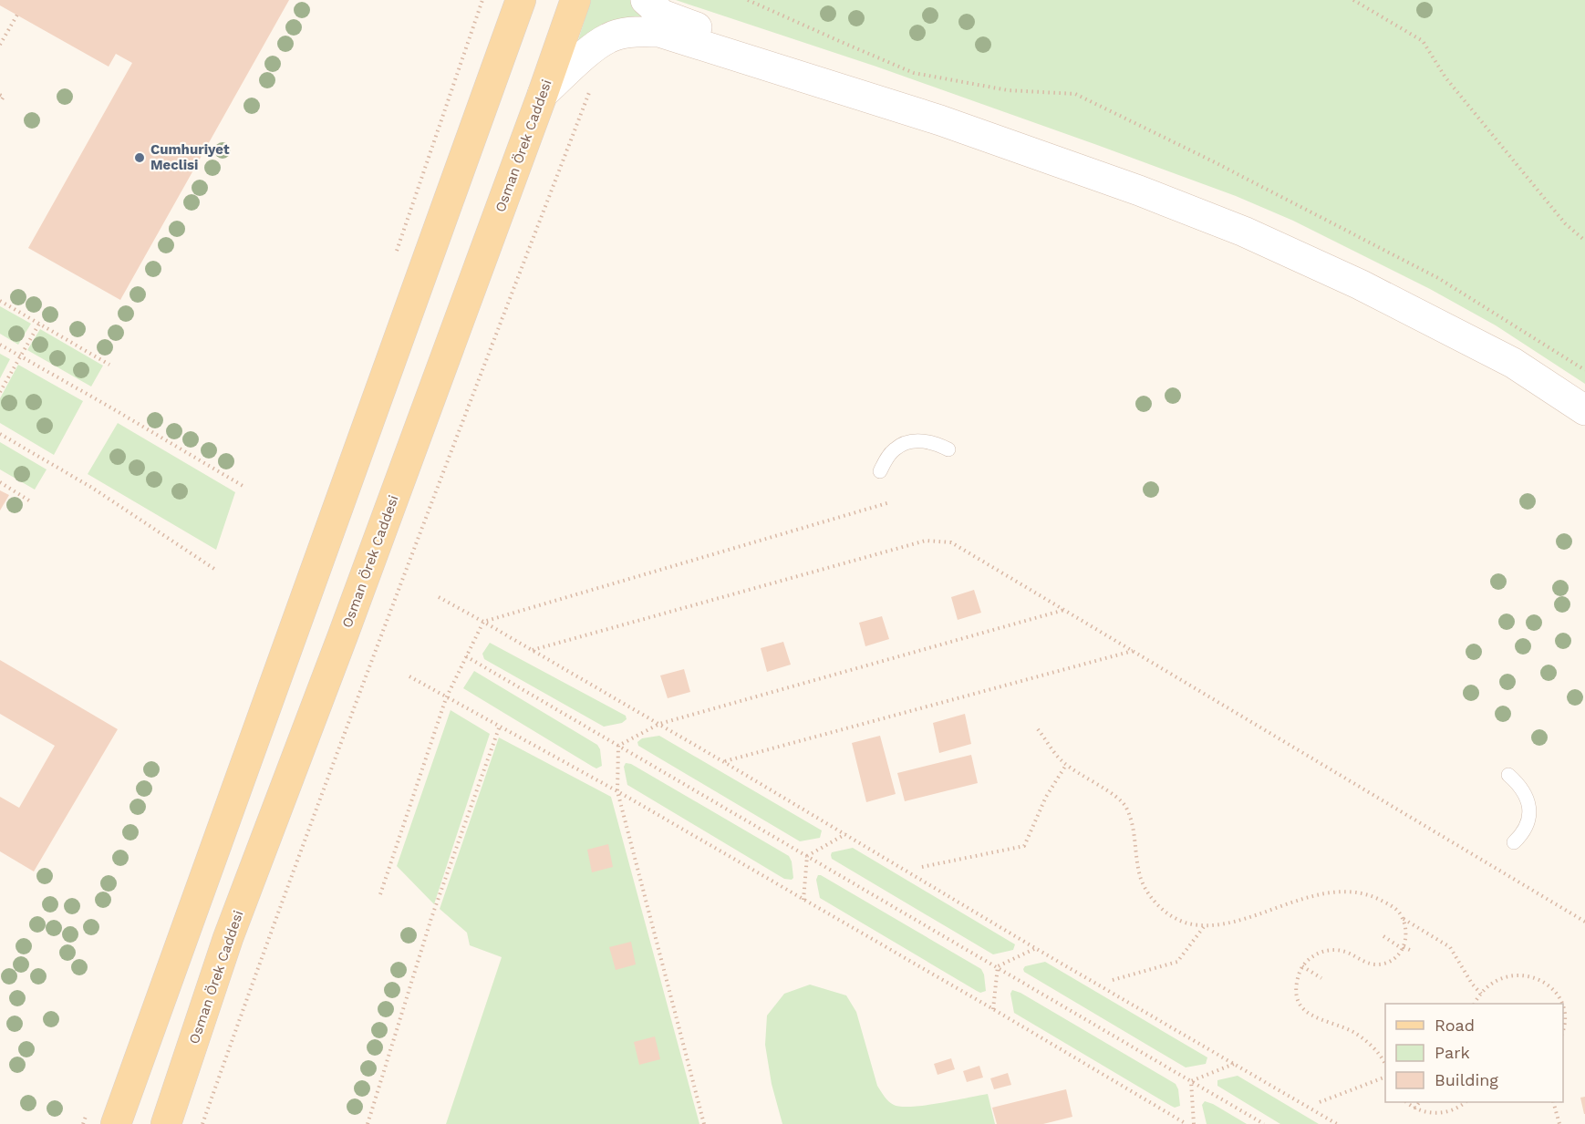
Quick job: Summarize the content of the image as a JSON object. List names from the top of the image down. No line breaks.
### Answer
{"streets":{"main road":["Osman Örek Caddesi"]},"places":["Cumhuriyet Meclisi"],"legend":["Road","Park","Building"]}
